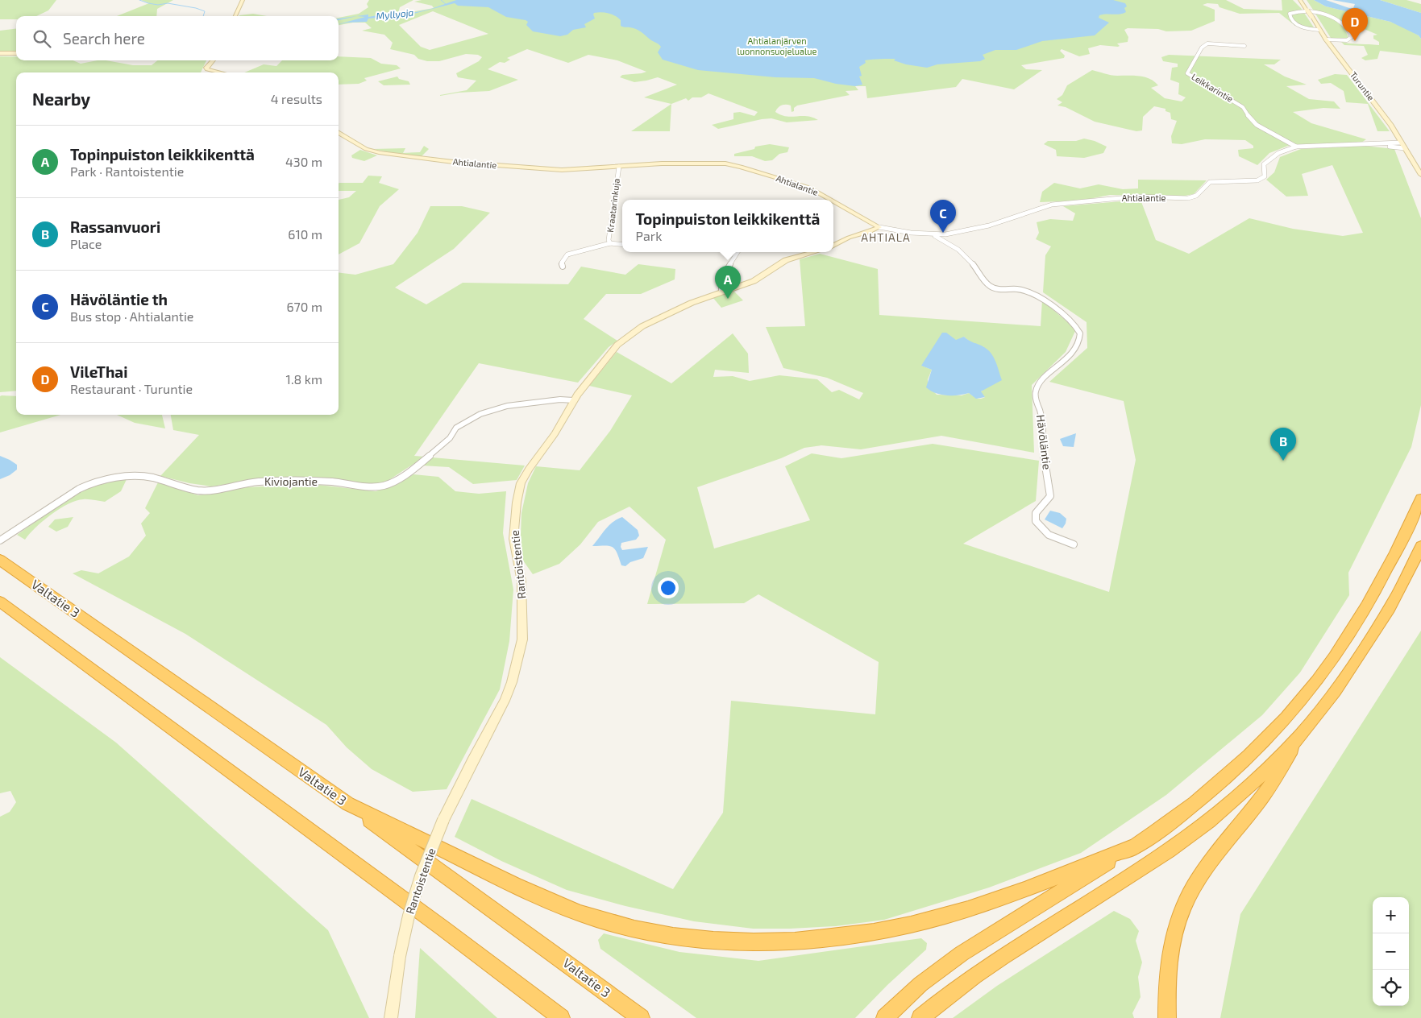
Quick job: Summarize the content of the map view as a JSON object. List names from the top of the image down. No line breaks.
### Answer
{"streets":{"highway":["Valtatie 3"],"street":["Turuntie","Leikkarintie","Ahtialantie","Kraatarinkuja","Hävöläntie","Kiviojantie","Rantoistentie"]},"crossings":[["Turuntie","Ahtialantie"],["Leikkarintie","Ahtialantie"],["Ahtialantie","Kraatarinkuja"],["Ahtialantie","Hävöläntie"],["Kiviojantie","Rantoistentie"]],"districts":["AHTIALA"],"water":["Myllyoja"],"parks":["Ahtialanjärven luonnonsuojelualue"],"page":{"pins":["D","C","A","B"],"search":"Search here","heading":["Nearby","4 results"],"list":[{"mark":"A","name":"Topinpuiston leikkikenttä","note":"Park · Rantoistentie","value":"430 m"},{"mark":"B","name":"Rassanvuori","note":"Place","value":"610 m"},{"mark":"C","name":"Hävöläntie th","note":"Bus stop · Ahtialantie","value":"670 m"},{"mark":"D","name":"VileThai","note":"Restaurant · Turuntie","value":"1.8 km"}],"popup":["Topinpuiston leikkikenttä","Park"],"map_buttons":["+","−"]}}
